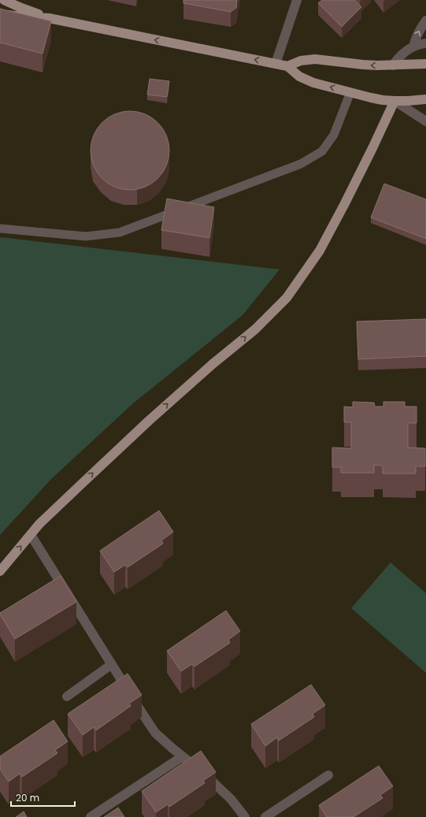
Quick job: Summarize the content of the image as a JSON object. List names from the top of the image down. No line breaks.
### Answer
{"scale_bar":"20 m"}
